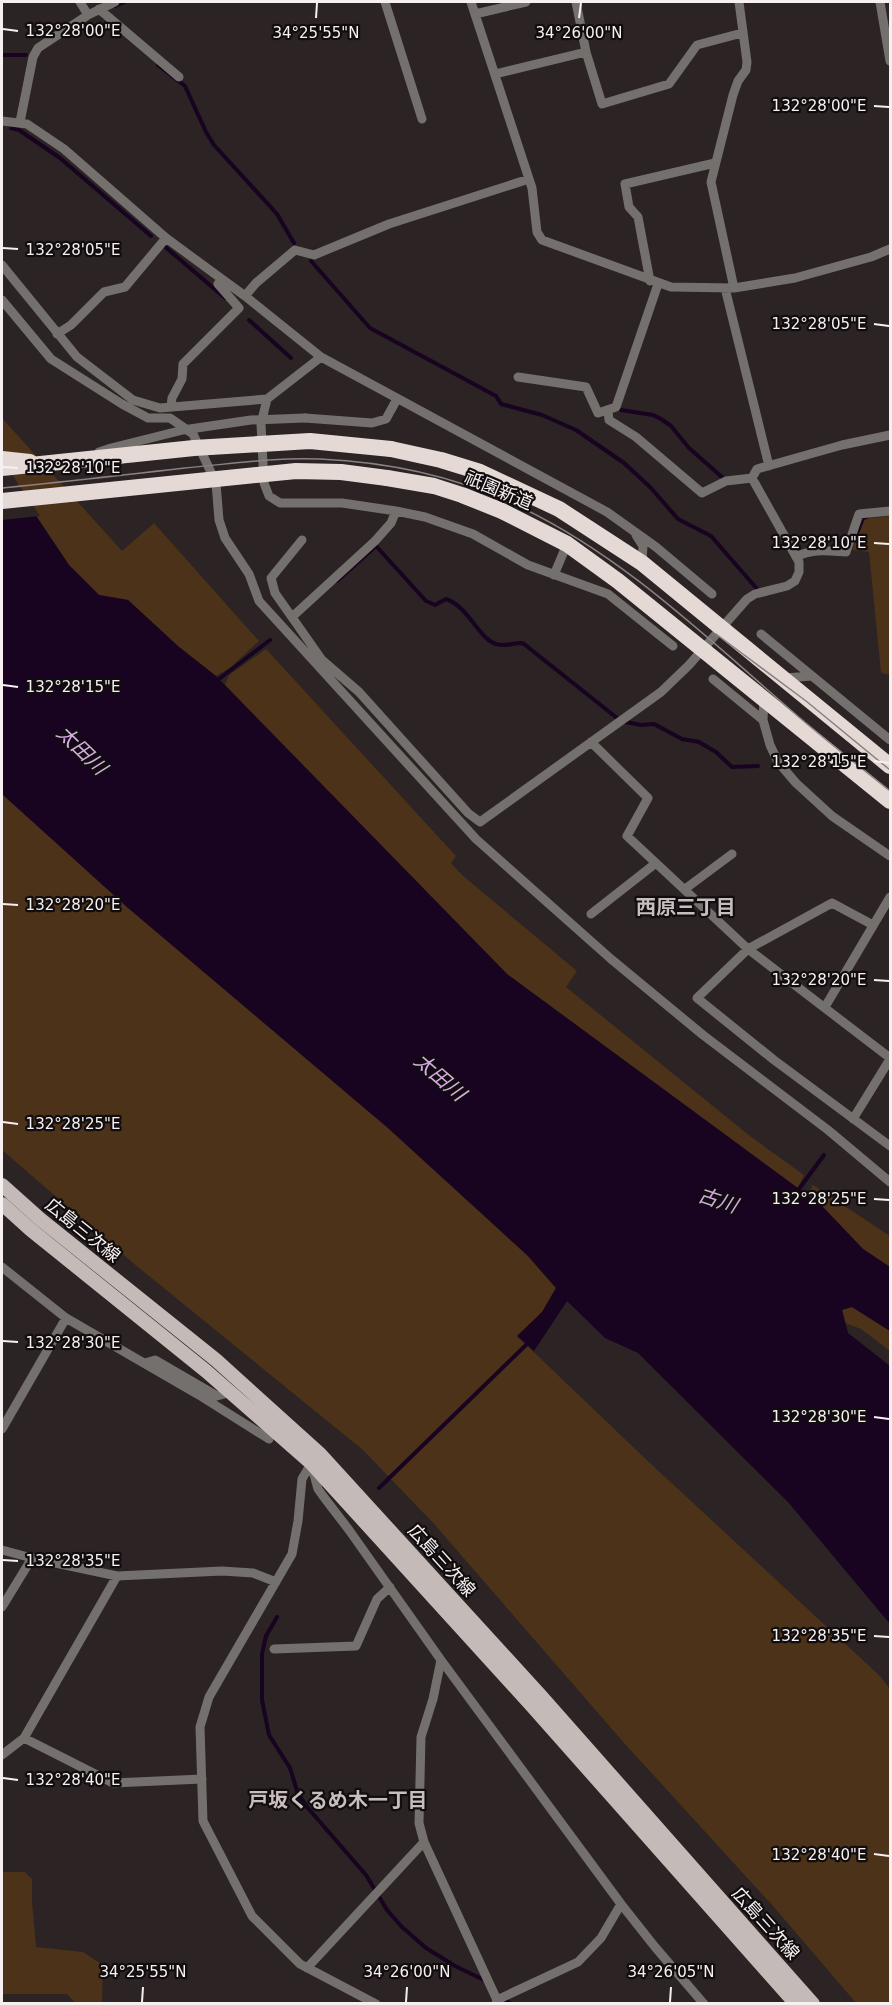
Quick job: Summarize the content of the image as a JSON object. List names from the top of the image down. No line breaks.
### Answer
{"streets":{"highway":["祇園新道"],"main road":["広島三次線"]},"districts":["西原三丁目","戸坂くるめ木一丁目"],"water":["太田川","古川"],"coordinates":["132°28'00\"E","34°25'55\"N","34°26'00\"N","132°28'05\"E","132°28'10\"E","132°28'15\"E","132°28'20\"E","132°28'25\"E","132°28'30\"E","132°28'35\"E","132°28'40\"E","34°26'05\"N"]}
